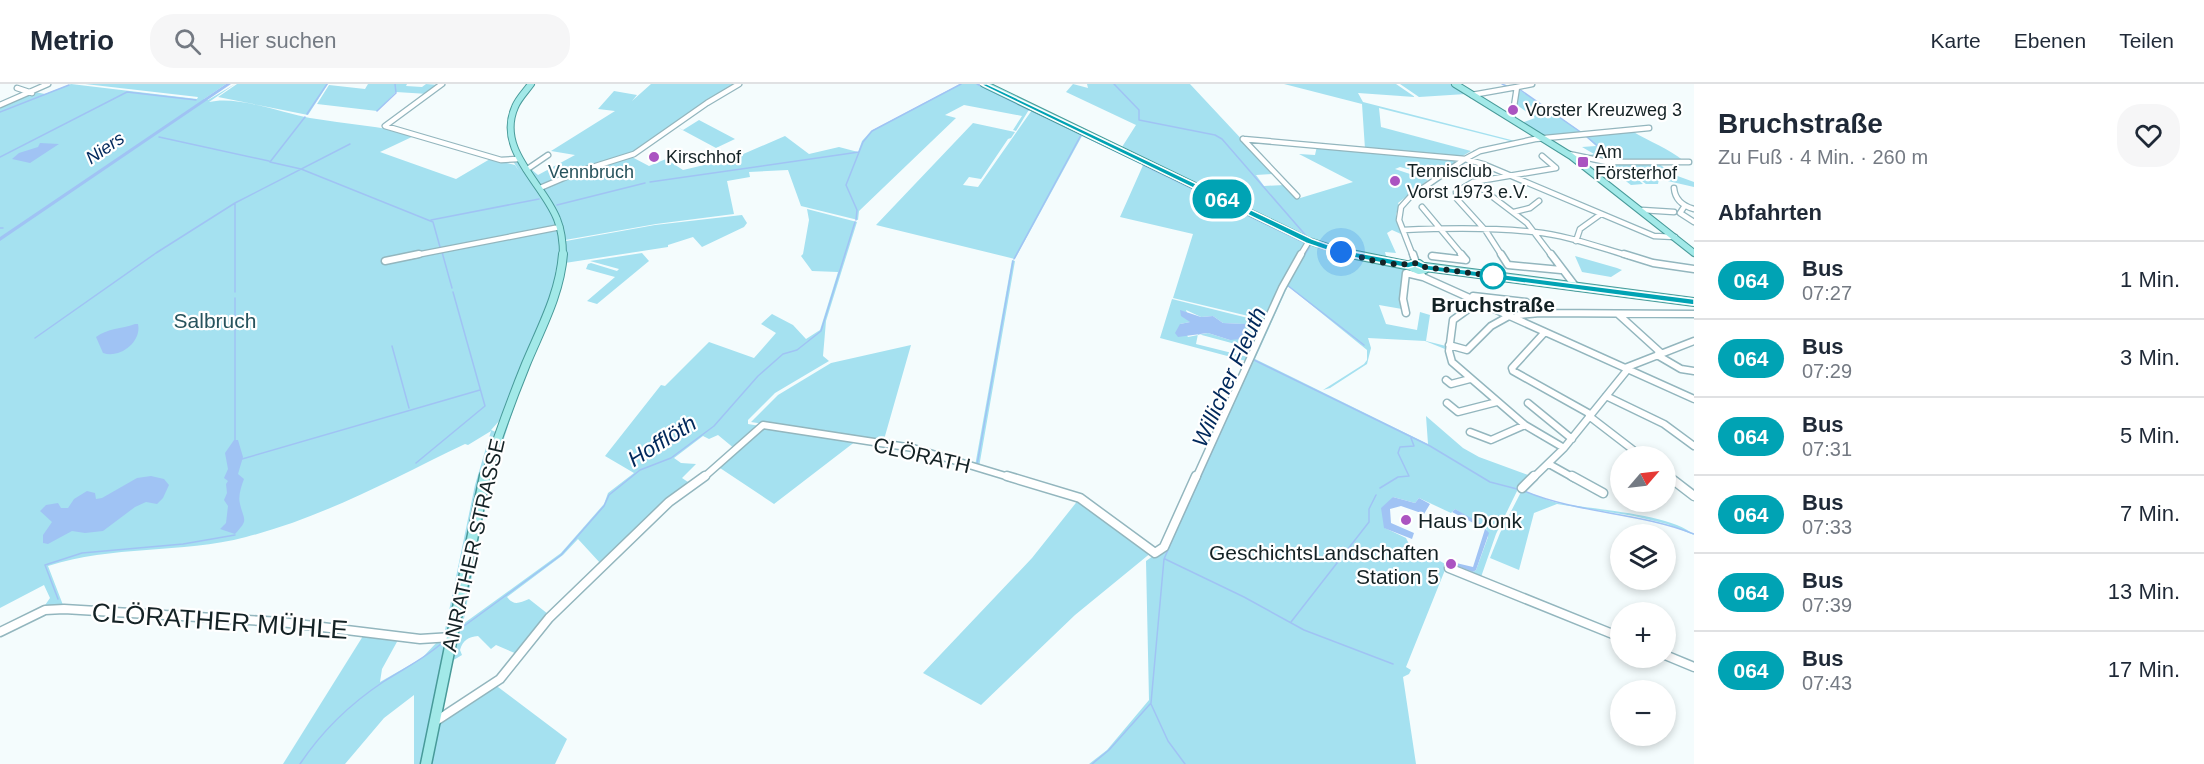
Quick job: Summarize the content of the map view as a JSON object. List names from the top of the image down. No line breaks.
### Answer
{"streets":{"main road":["ANRATHER STRASSE"],"street":["CLÖRATH","CLÖRATHER MÜHLE"]},"crossings":[["CLÖRATH","ANRATHER STRASSE"],["ANRATHER STRASSE","CLÖRATHER MÜHLE"]],"water":["Niers","Willicher Fleuth","Hofflöth"],"parks":["Vennbruch","Salbruch"],"places":{"other":["Vorster Kreuzweg 3","Kirschhof","Tennisclub Vorst 1973 e.V.","Bruchstraße","Haus Donk","GeschichtsLandschaften Station 5"],"transit":["Am Försterhof"]},"lines":["bus line 064"],"north":"top right","page":{"header":"Metrio","search":"Hier suchen","nav":["Karte","Ebenen","Teilen"],"on_map":"064","heading":[["Bruchstraße","Zu Fuß · 4 Min. · 260 m"],"Abfahrten"],"list":[{"mark":"064","name":"Bus","note":"07:27","value":"1 Min."},{"mark":"064","name":"Bus","note":"07:29","value":"3 Min."},{"mark":"064","name":"Bus","note":"07:31","value":"5 Min."},{"mark":"064","name":"Bus","note":"07:33","value":"7 Min."},{"mark":"064","name":"Bus","note":"07:39","value":"13 Min."},{"mark":"064","name":"Bus","note":"07:43","value":"17 Min."}],"map_buttons":["+","−"]}}
